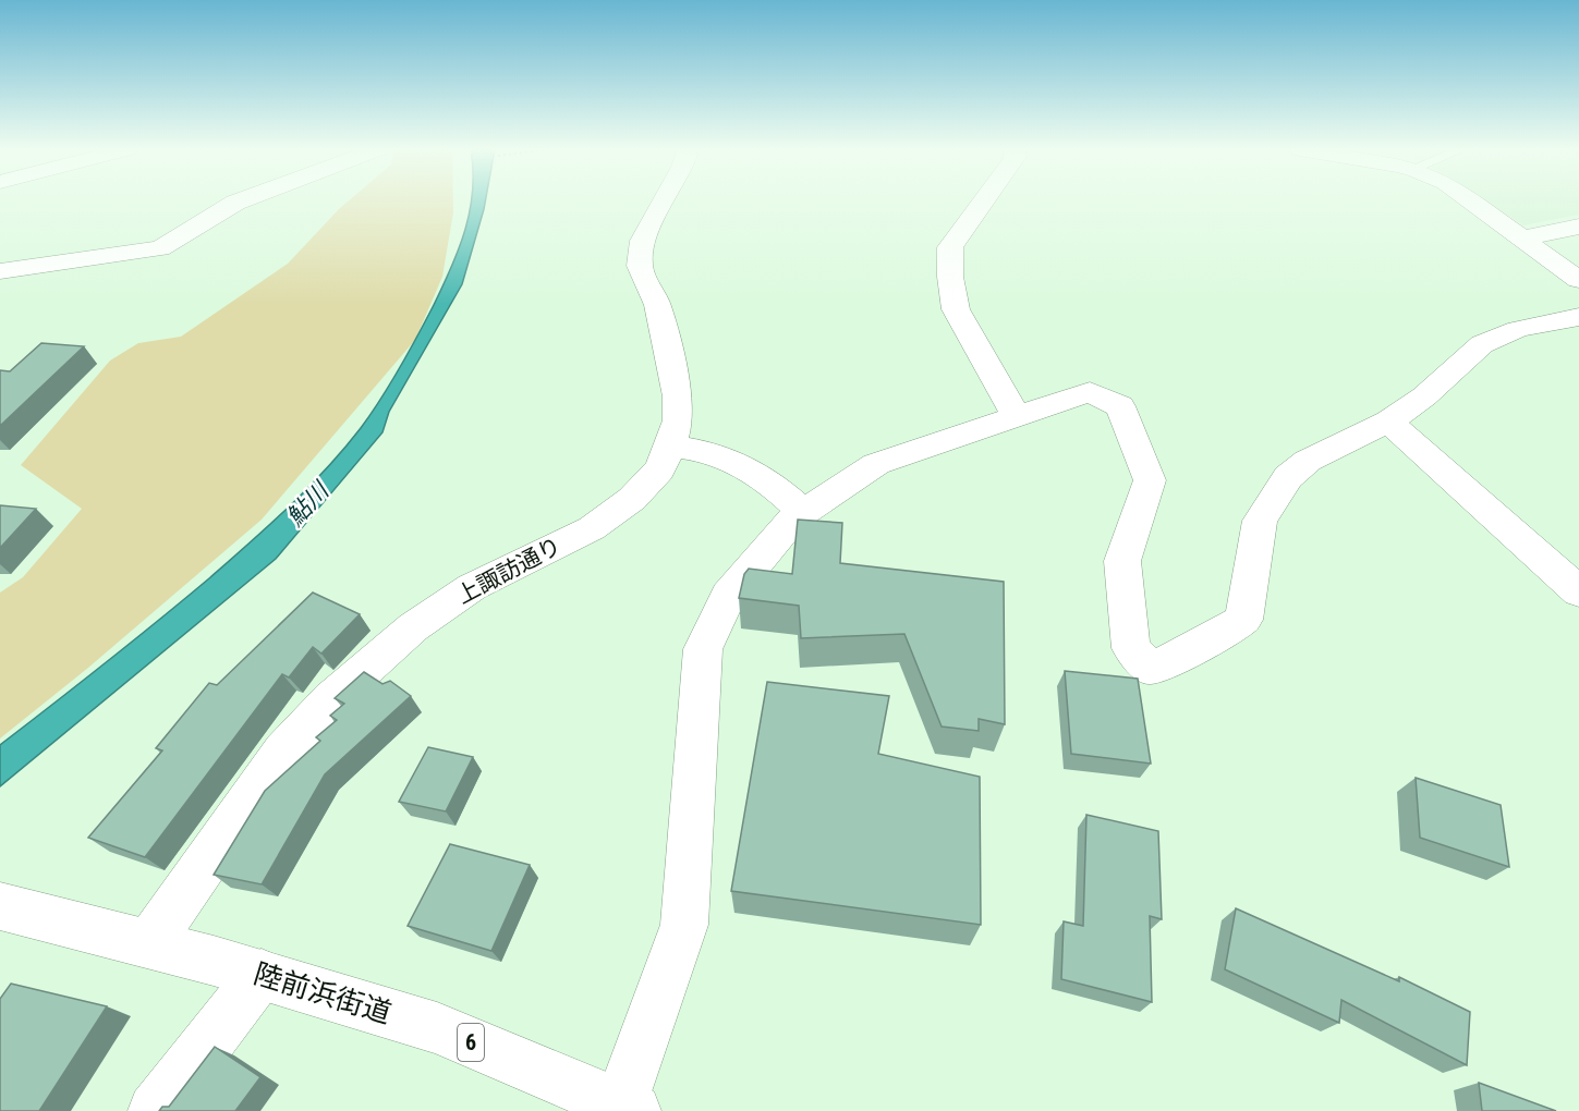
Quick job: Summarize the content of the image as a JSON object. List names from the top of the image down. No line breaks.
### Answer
{"streets":{"main road":["上諏訪通り","陸前浜街道","6"]},"crossings":[["上諏訪通り","陸前浜街道"]],"water":["鮎川"]}
